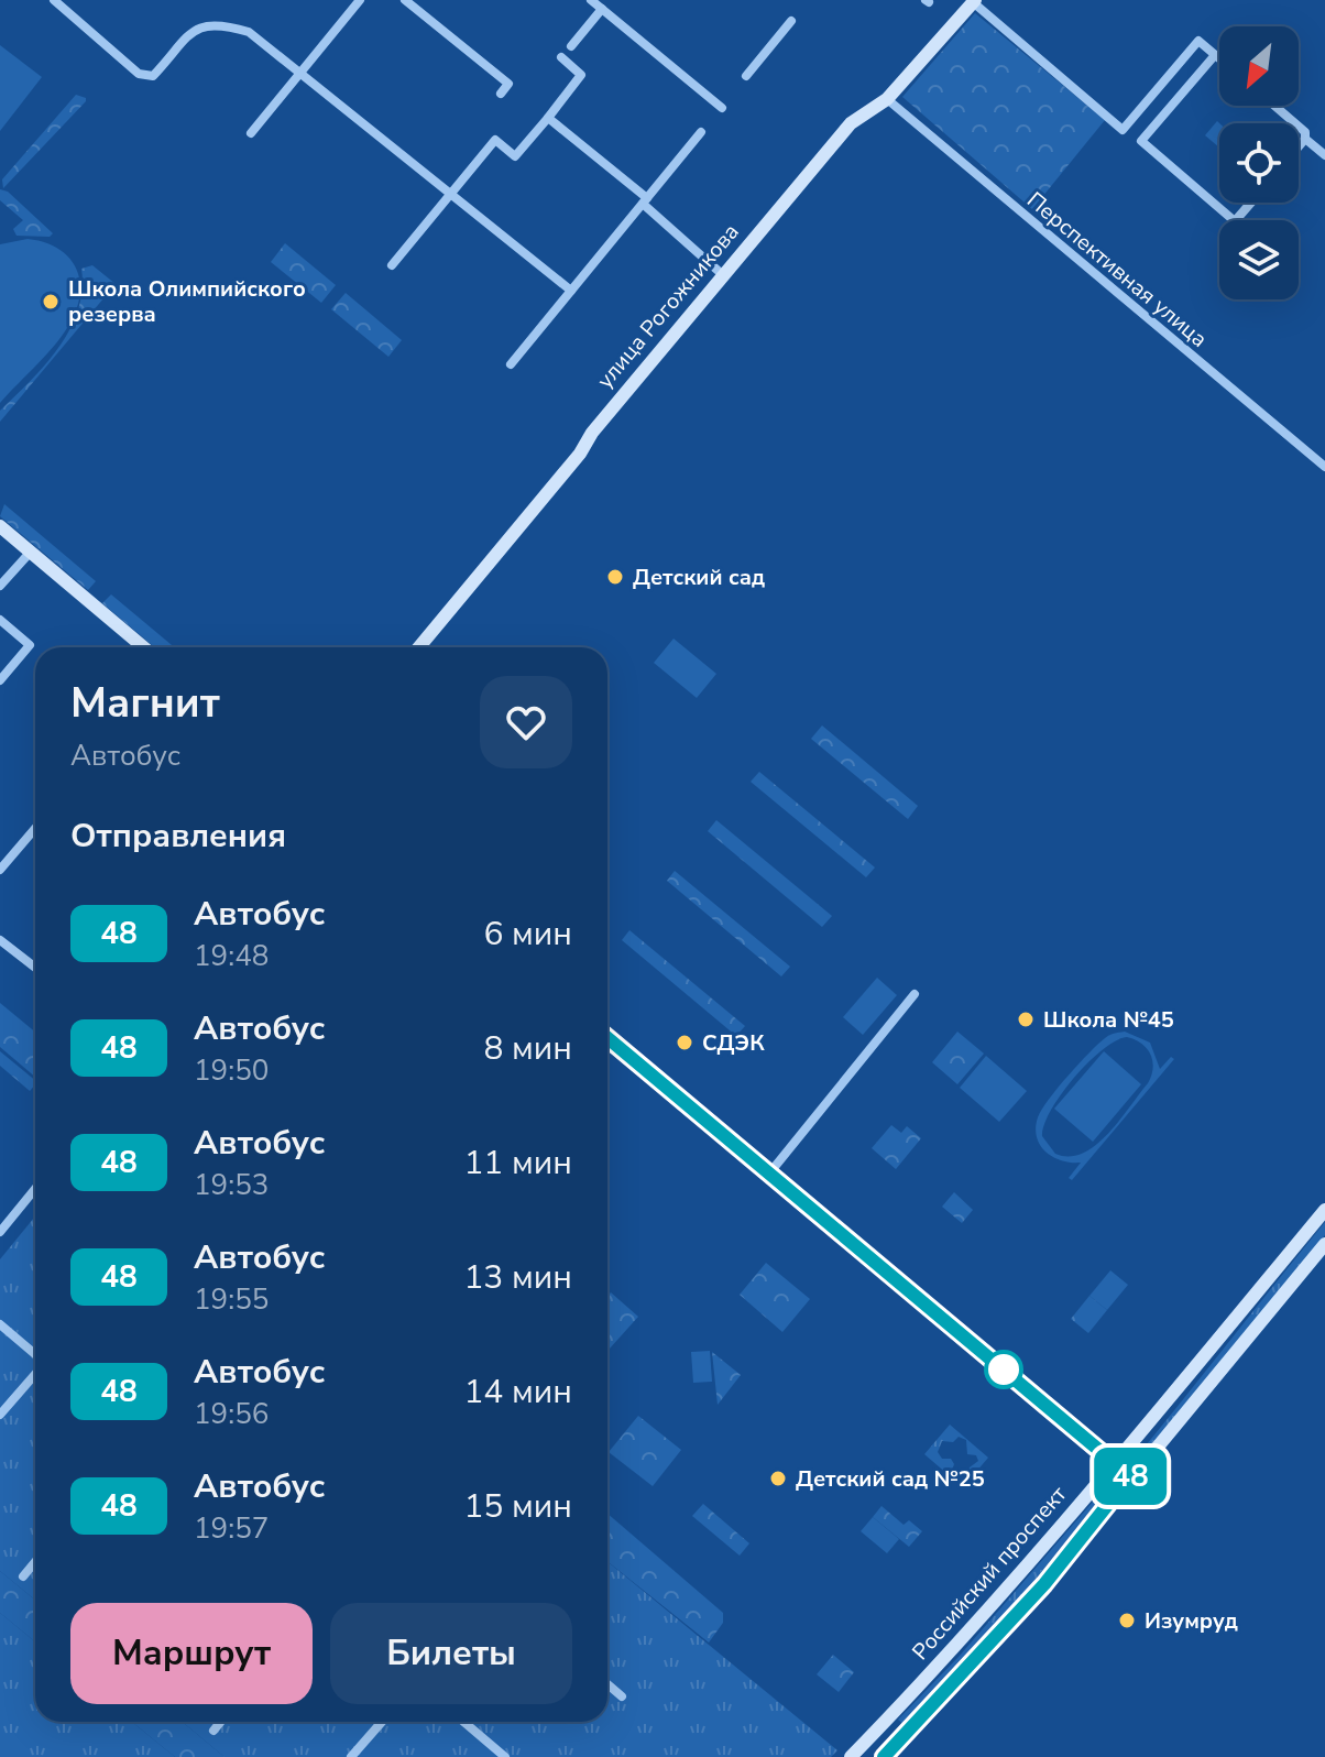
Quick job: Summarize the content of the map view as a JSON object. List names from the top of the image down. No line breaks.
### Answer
{"streets":{"main road":["улица Рогожникова","Российский проспект"],"street":["Перспективная улица"]},"crossings":[["Перспективная улица","улица Рогожникова"]],"places":["Школа Олимпийского резерва","Детский сад","Школа №45","СДЭК","Детский сад №25","Изумруд"],"lines":["bus line 48"],"north":"bottom left","page":{"on_map":"48","heading":[["Магнит","Автобус"],"Отправления"],"list":[{"mark":"48","name":"Автобус","note":"19:48","value":"6 мин"},{"mark":"48","name":"Автобус","note":"19:50","value":"8 мин"},{"mark":"48","name":"Автобус","note":"19:53","value":"11 мин"},{"mark":"48","name":"Автобус","note":"19:55","value":"13 мин"},{"mark":"48","name":"Автобус","note":"19:56","value":"14 мин"},{"mark":"48","name":"Автобус","note":"19:57","value":"15 мин"}],"buttons":["Маршрут","Билеты"]}}
